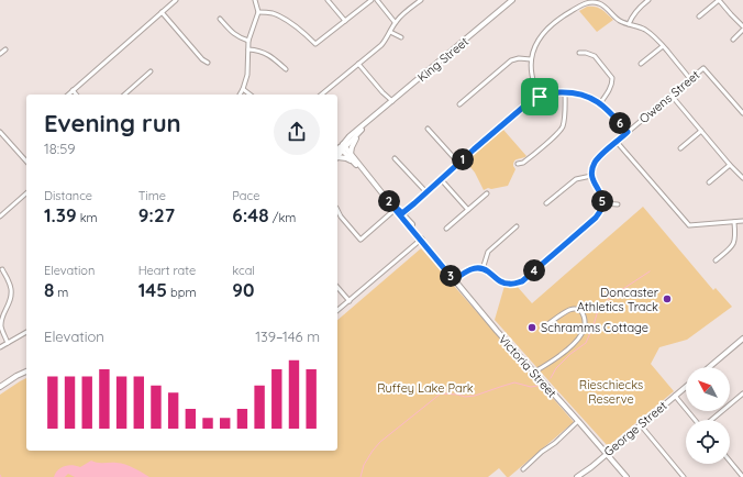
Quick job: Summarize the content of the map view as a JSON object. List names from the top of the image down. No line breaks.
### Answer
{"streets":{"main road":["King Street","Victoria Street","George Street"],"street":["Owens Street"]},"crossings":[["King Street","Victoria Street"],["Victoria Street","George Street"]],"parks":["Rieschiecks Reserve","Ruffey Lake Park"],"places":["Doncaster Athletics Track","Schramms Cottage"],"north":"top left","page":{"heading":["Evening run","18:59"],"pins":["6","1","2","5","4","3"],"stats":[["Distance","1.39 km"],["Time","9:27"],["Pace","6:48 /km"],["Elevation","8 m"],["Heart rate","145 bpm"],["kcal","90"]],"chart":["Elevation","139–146 m"]}}
